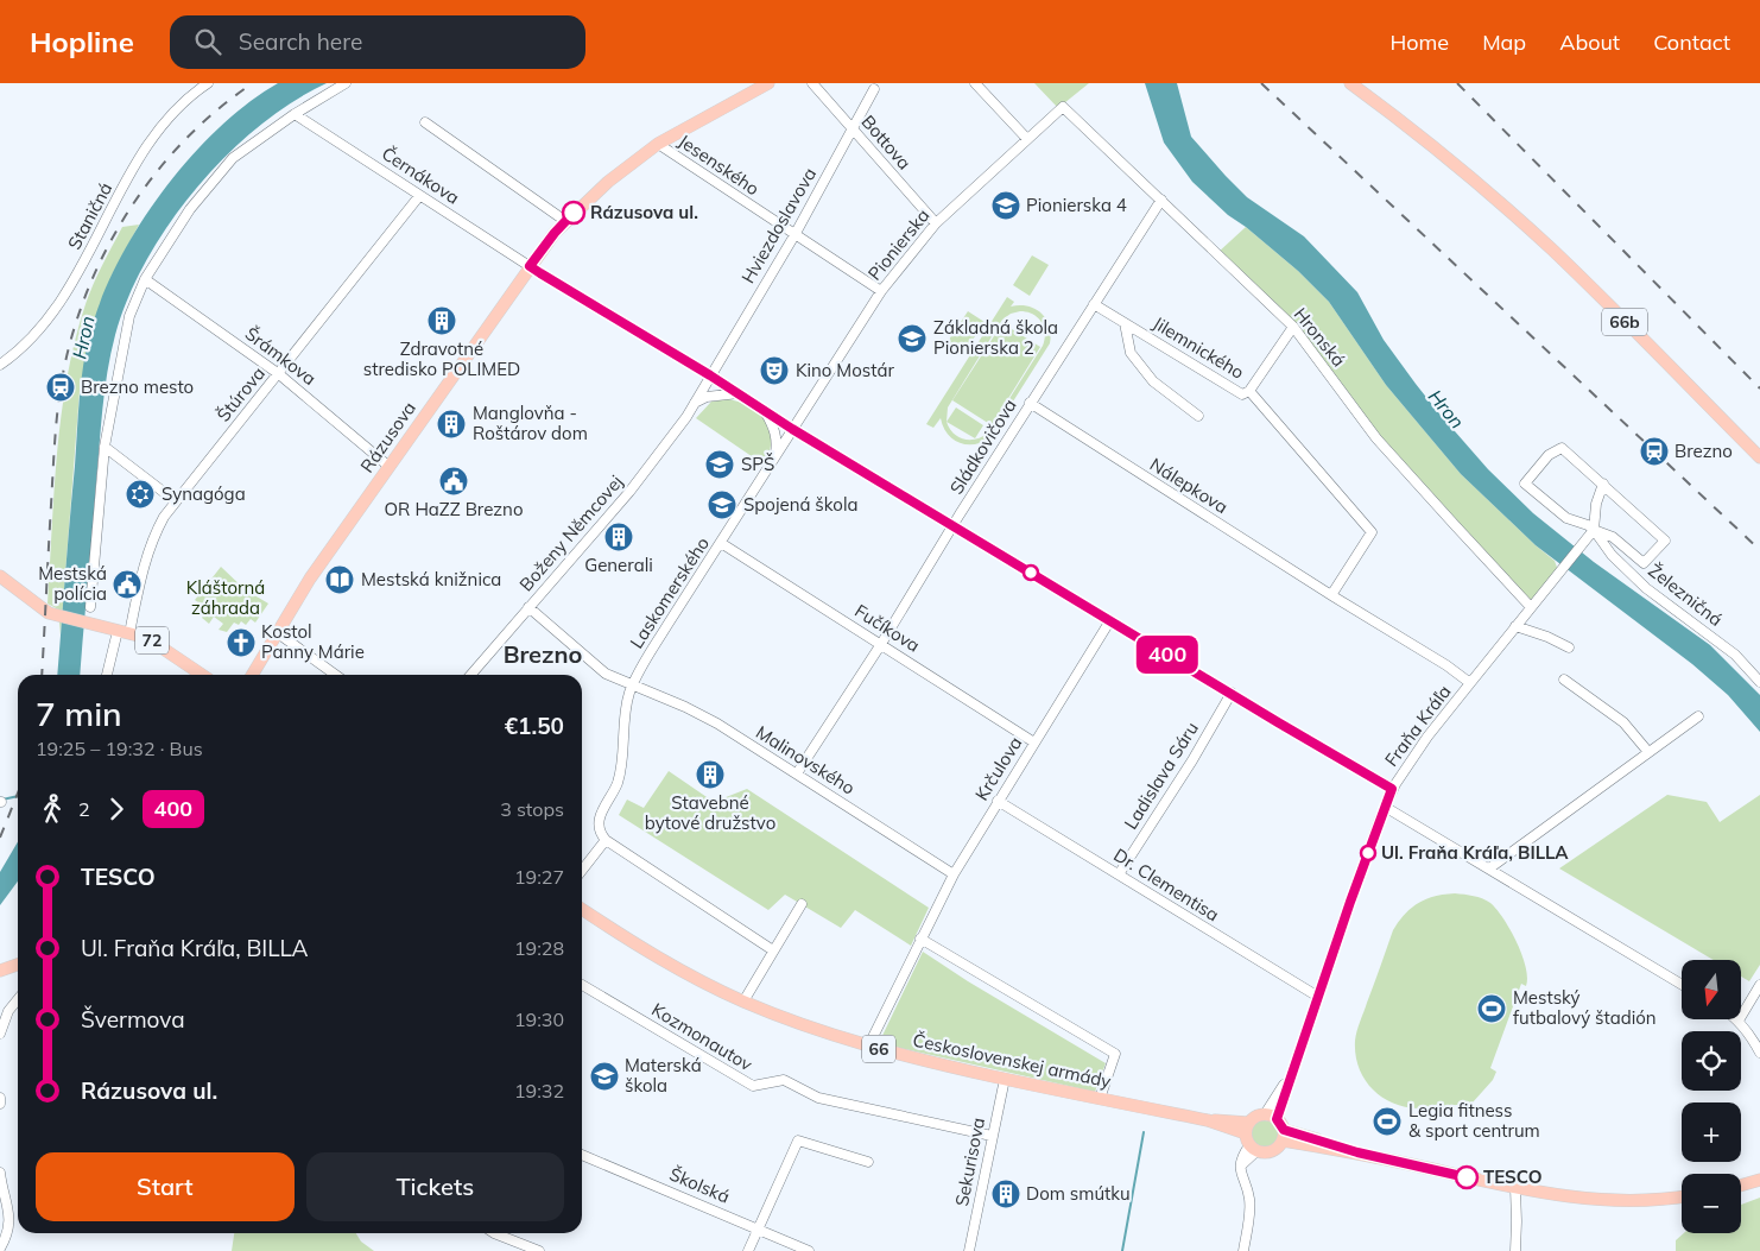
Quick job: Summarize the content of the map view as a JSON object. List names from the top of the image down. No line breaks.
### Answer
{"streets":{"main road":["66b","Rázusova","72","66","Československej armády"],"street":["Bottova","Jesenského","Černákova","Staničná","Hviezdoslavova","Pionierska","Hronská","Jilemnického","Šrámkova","Štúrova","Sládkovičova","Nálepkova","Boženy Němcovej","Laskomerského","Železničná","Fučíkova","Fraňa Kráľa","Malinovského","Krčulova","Ladislava Sáru","Dr. Clementisa","Kozmonautov","Sekurisova","Školská"]},"crossings":[["Bottova","Hviezdoslavova"],["Bottova","Pionierska"],["Jesenského","Hviezdoslavova"],["Jesenského","Pionierska"],["Jesenského","Rázusova"],["Černákova","Hviezdoslavova"],["Černákova","Pionierska"],["Černákova","Štúrova"],["Černákova","Rázusova"],["Černákova","Sládkovičova"],["Černákova","Boženy Němcovej"],["Černákova","Laskomerského"],["Černákova","Fraňa Kráľa"],["Černákova","Krčulova"],["Černákova","Ladislava Sáru"],["Hviezdoslavova","Boženy Němcovej"],["Pionierska","Hronská"],["Pionierska","Laskomerského"],["Hronská","Jilemnického"],["Hronská","Sládkovičova"],["Hronská","Fraňa Kráľa"],["Jilemnického","Sládkovičova"],["Šrámkova","Štúrova"],["Šrámkova","Rázusova"],["Štúrova","72"],["Sládkovičova","Nálepkova"],["Sládkovičova","Fučíkova"],["Sládkovičova","Malinovského"],["Nálepkova","Fraňa Kráľa"],["Boženy Němcovej","Malinovského"],["Laskomerského","Fučíkova"],["Laskomerského","Malinovského"],["Železničná","Fraňa Kráľa"],["Fučíkova","Krčulova"],["Fraňa Kráľa","Dr. Clementisa"],["Fraňa Kráľa","Československej armády"],["Malinovského","Krčulova"],["Krčulova","Dr. Clementisa"],["Krčulova","Československej armády"],["Ladislava Sáru","Dr. Clementisa"],["Kozmonautov","Sekurisova"],["Československej armády","Sekurisova"]],"districts":["Brezno"],"water":["Hron"],"parks":["Kláštorná záhrada"],"places":{"school or university":["Pionierska 4","Základná škola Pionierska 2","SPŠ","Spojená škola","Materská škola"],"other":["Rázusova ul.","Ul. Fraňa Kráľa, BILLA","TESCO"],"building":["Zdravotné stredisko POLIMED","Manglovňa - Roštárov dom","Generali","Stavebné bytové družstvo","Dom smútku"],"theatre":["Kino Mostár"],"station":["Brezno mesto","Brezno"],"public building":["OR HaZZ Brezno","Mestská polícia"],"synagogue":["Synagóga"],"library":["Mestská knižnica"],"church":["Kostol Panny Márie"],"sports":["Mestský futbalový štadión","Legia fitness & sport centrum"]},"lines":["bus line 400"],"north":"bottom","page":{"header":"Hopline","search":"Search here","nav":["Home","Map","About","Contact"],"on_map":"400","heading":["7 min","19:25 – 19:32 · Bus","€1.50"],"legs":["2","400","3 stops"],"list":[{"name":"TESCO","value":"19:27"},{"name":"Ul. Fraňa Kráľa, BILLA","value":"19:28"},{"name":"Švermova","value":"19:30"},{"name":"Rázusova ul.","value":"19:32"}],"map_buttons":["+","−"],"buttons":["Start","Tickets"]}}
